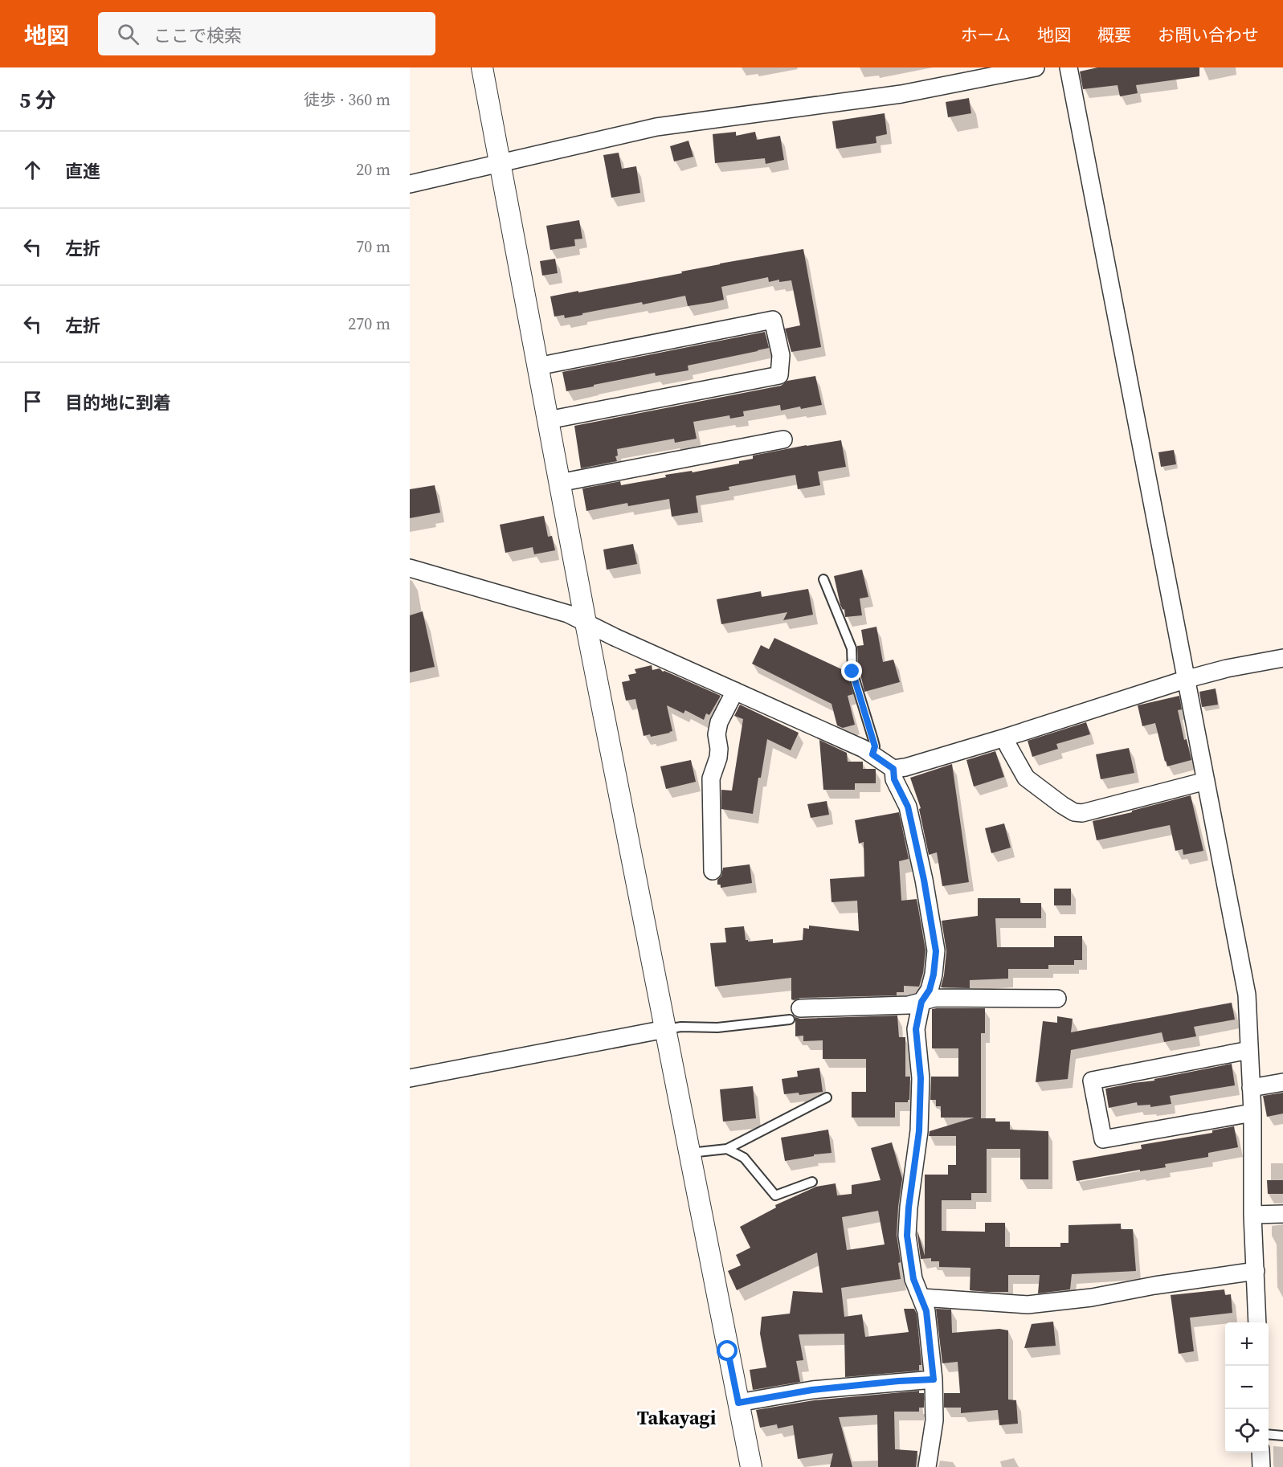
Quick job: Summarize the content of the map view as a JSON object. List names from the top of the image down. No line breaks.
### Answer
{"districts":["Takayagi"],"page":{"header":"地図","search":"ここで検索","nav":["ホーム","地図","概要","お問い合わせ"],"heading":["5 分","徒歩 · 360 m"],"list":[["直進","20 m"],["左折","70 m"],["左折","270 m"],"目的地に到着"],"map_buttons":["+","−"]}}
